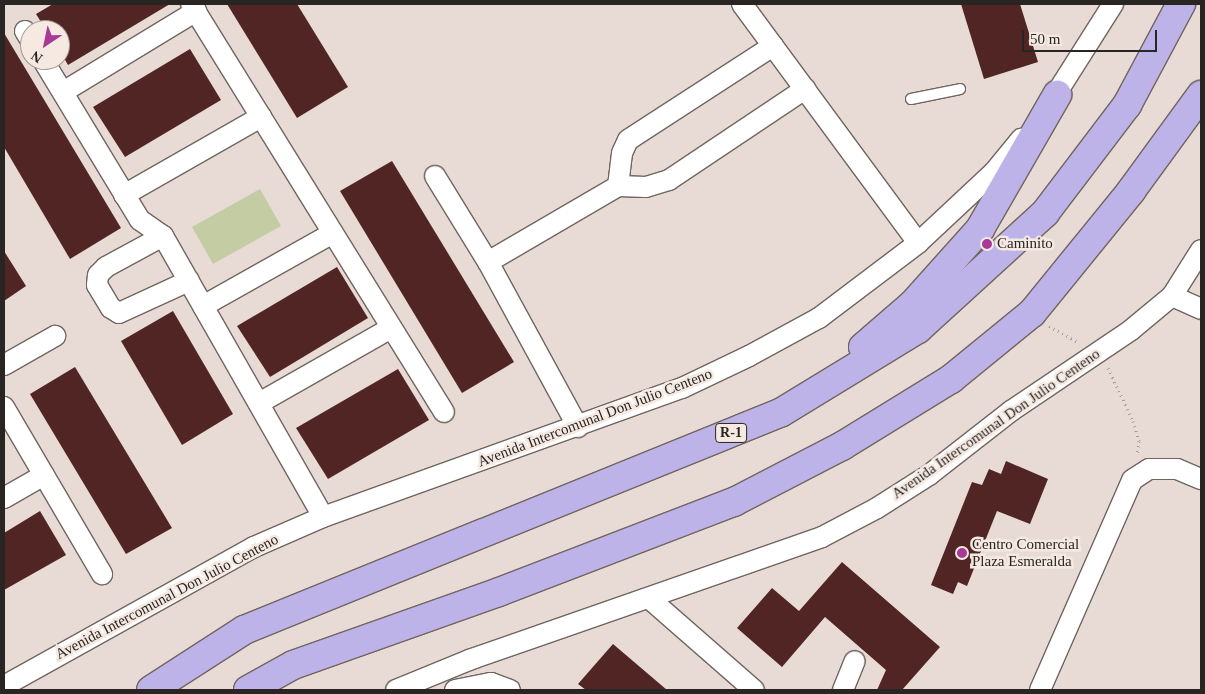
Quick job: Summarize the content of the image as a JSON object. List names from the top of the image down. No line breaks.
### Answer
{"streets":{"main road":["R-1"],"street":["Avenida Intercomunal Don Julio Centeno"]},"places":["Caminito","Centro Comercial Plaza Esmeralda"],"scale_bar":"50 m","north":"bottom left"}
